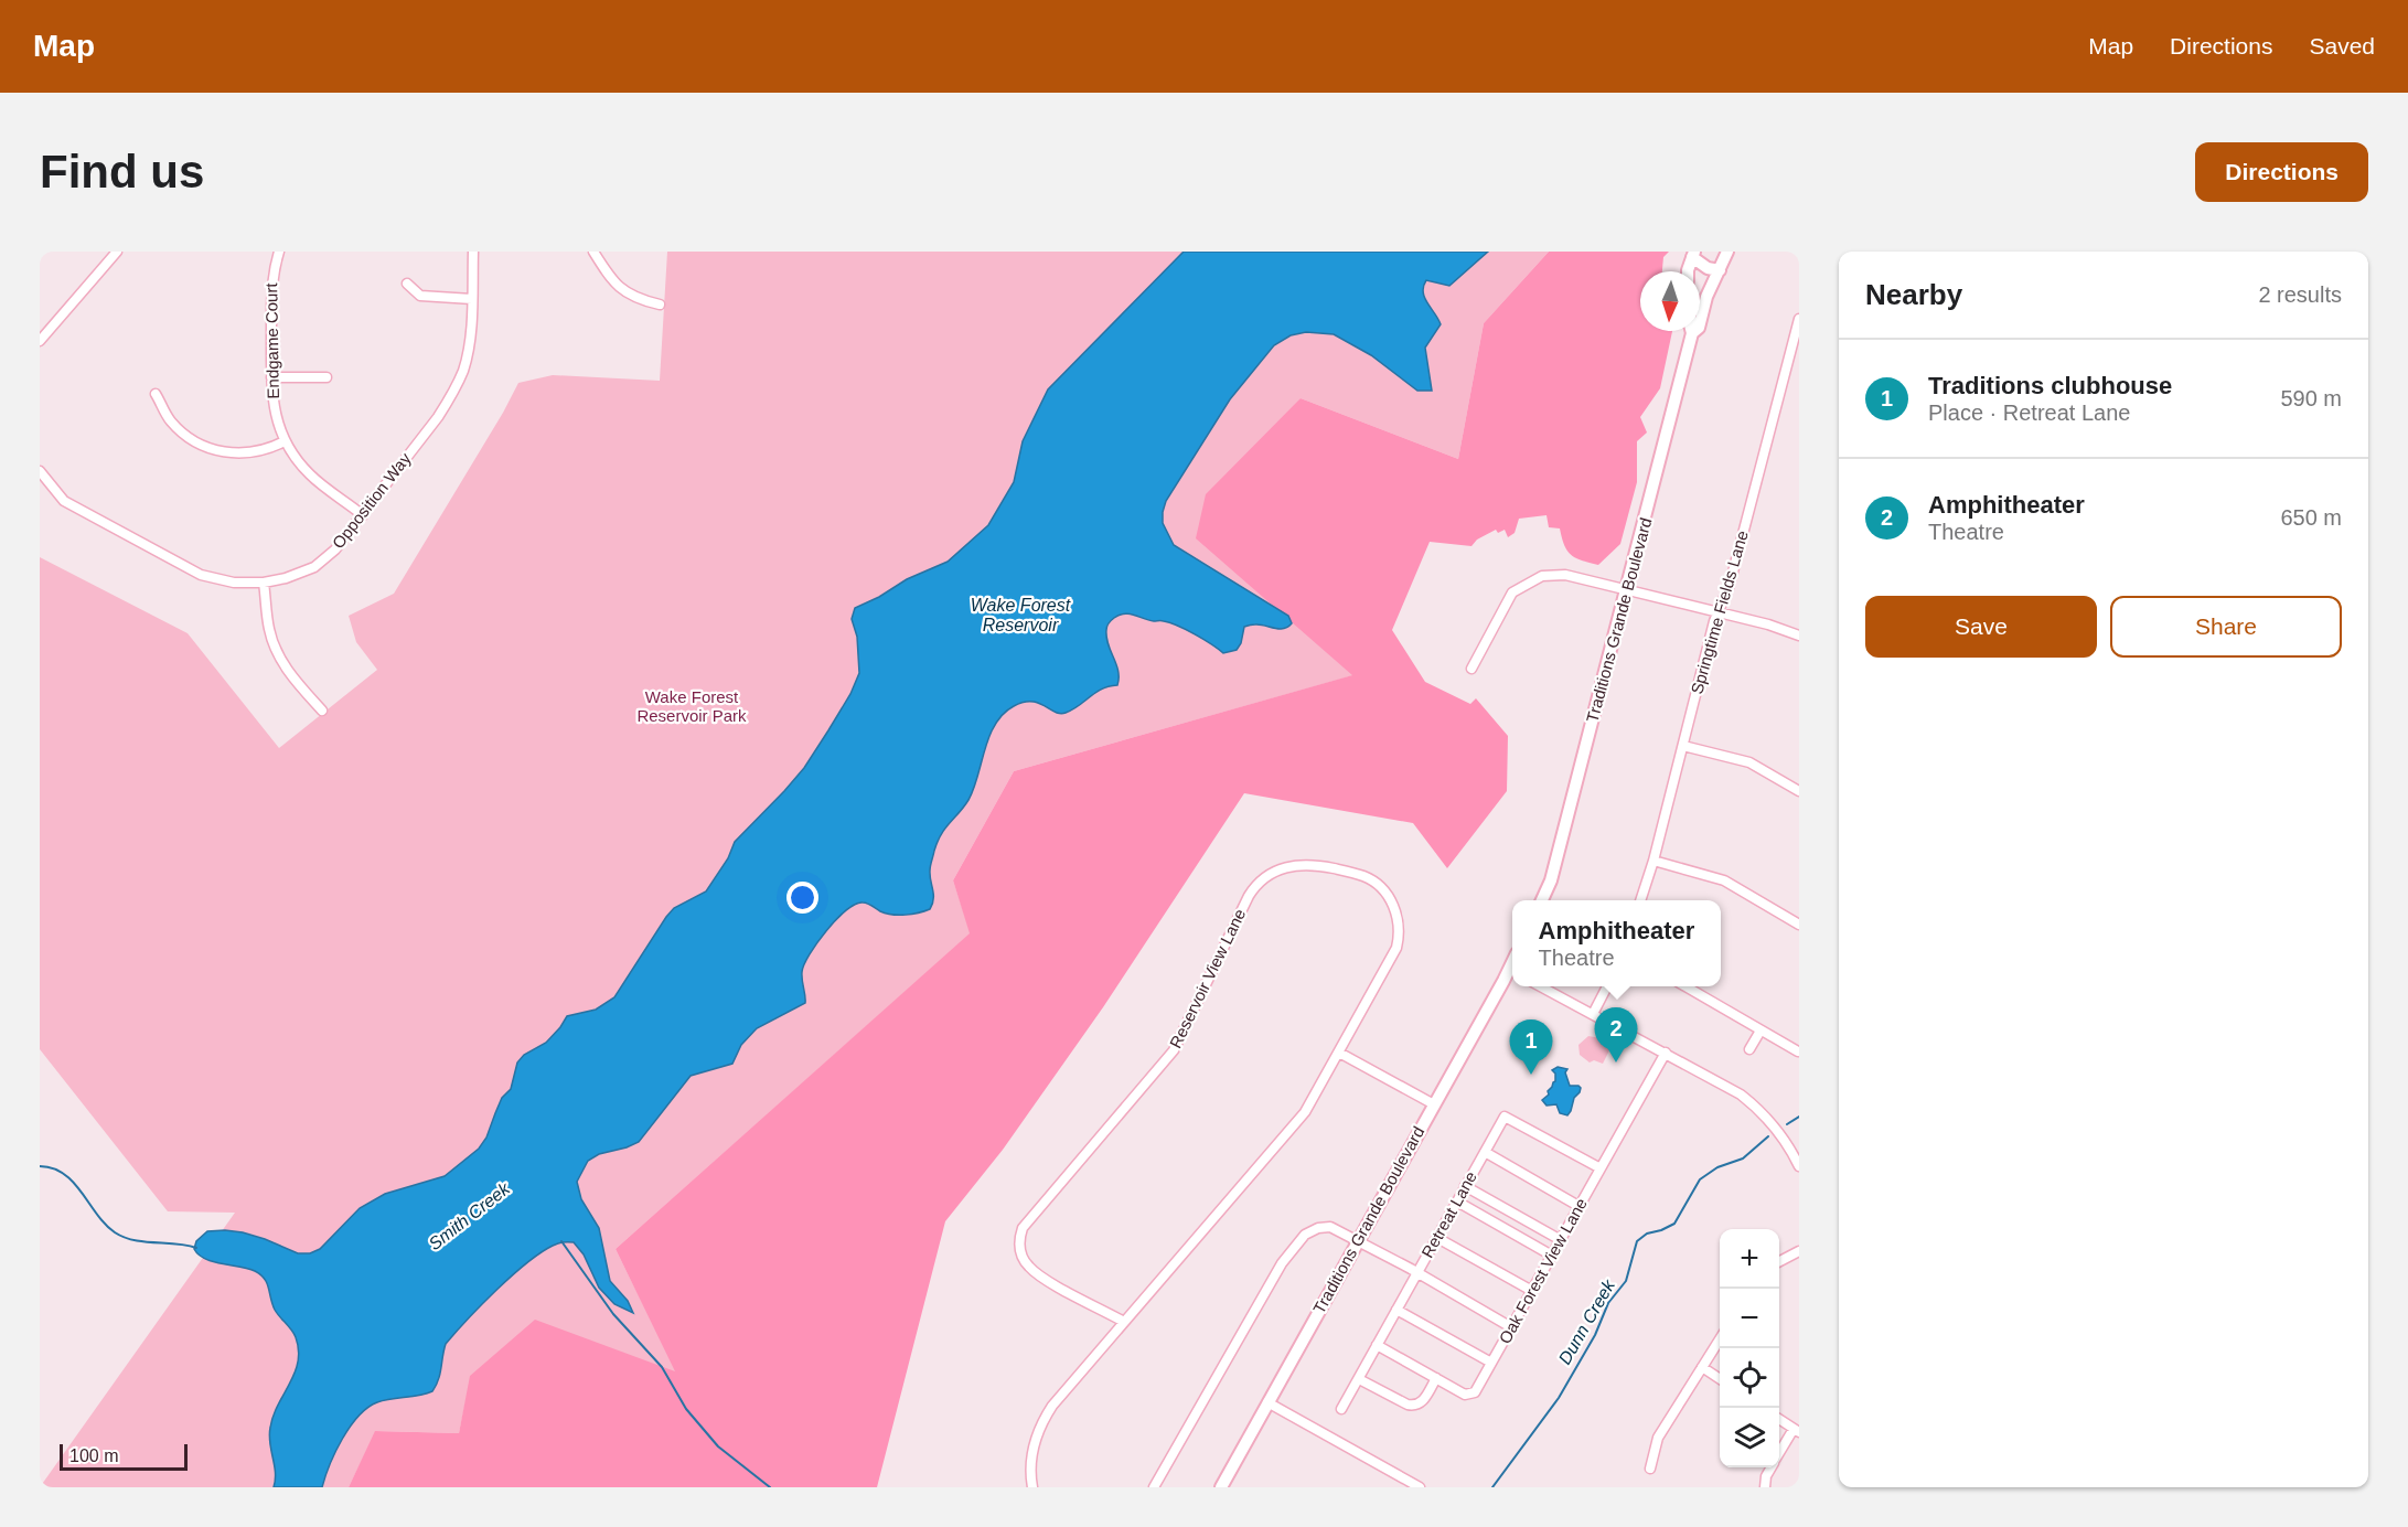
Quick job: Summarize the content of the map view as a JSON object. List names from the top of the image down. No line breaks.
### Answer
{"streets":{"main road":["Traditions Grande Boulevard"],"street":["Endgame Court","Opposition Way","Springtime Fields Lane","Reservoir View Lane","Retreat Lane","Oak Forest View Lane"]},"crossings":[["Endgame Court","Opposition Way"],["Retreat Lane","Oak Forest View Lane"]],"water":["Wake Forest Reservoir","Smith Creek","Dunn Creek"],"parks":["Wake Forest Reservoir Park"],"scale_bar":"100 m","north":"bottom","page":{"header":"Map","nav":["Map","Directions","Saved"],"buttons":["Directions",["Save","Share"]],"title":"Find us","heading":["Nearby","2 results"],"list":[{"mark":"1","name":"Traditions clubhouse","note":"Place · Retreat Lane","value":"590 m"},{"mark":"2","name":"Amphitheater","note":"Theatre","value":"650 m"}],"popup":["Amphitheater","Theatre"],"pins":["2","1"],"map_buttons":["+","−"],"scale":"100 m"}}
